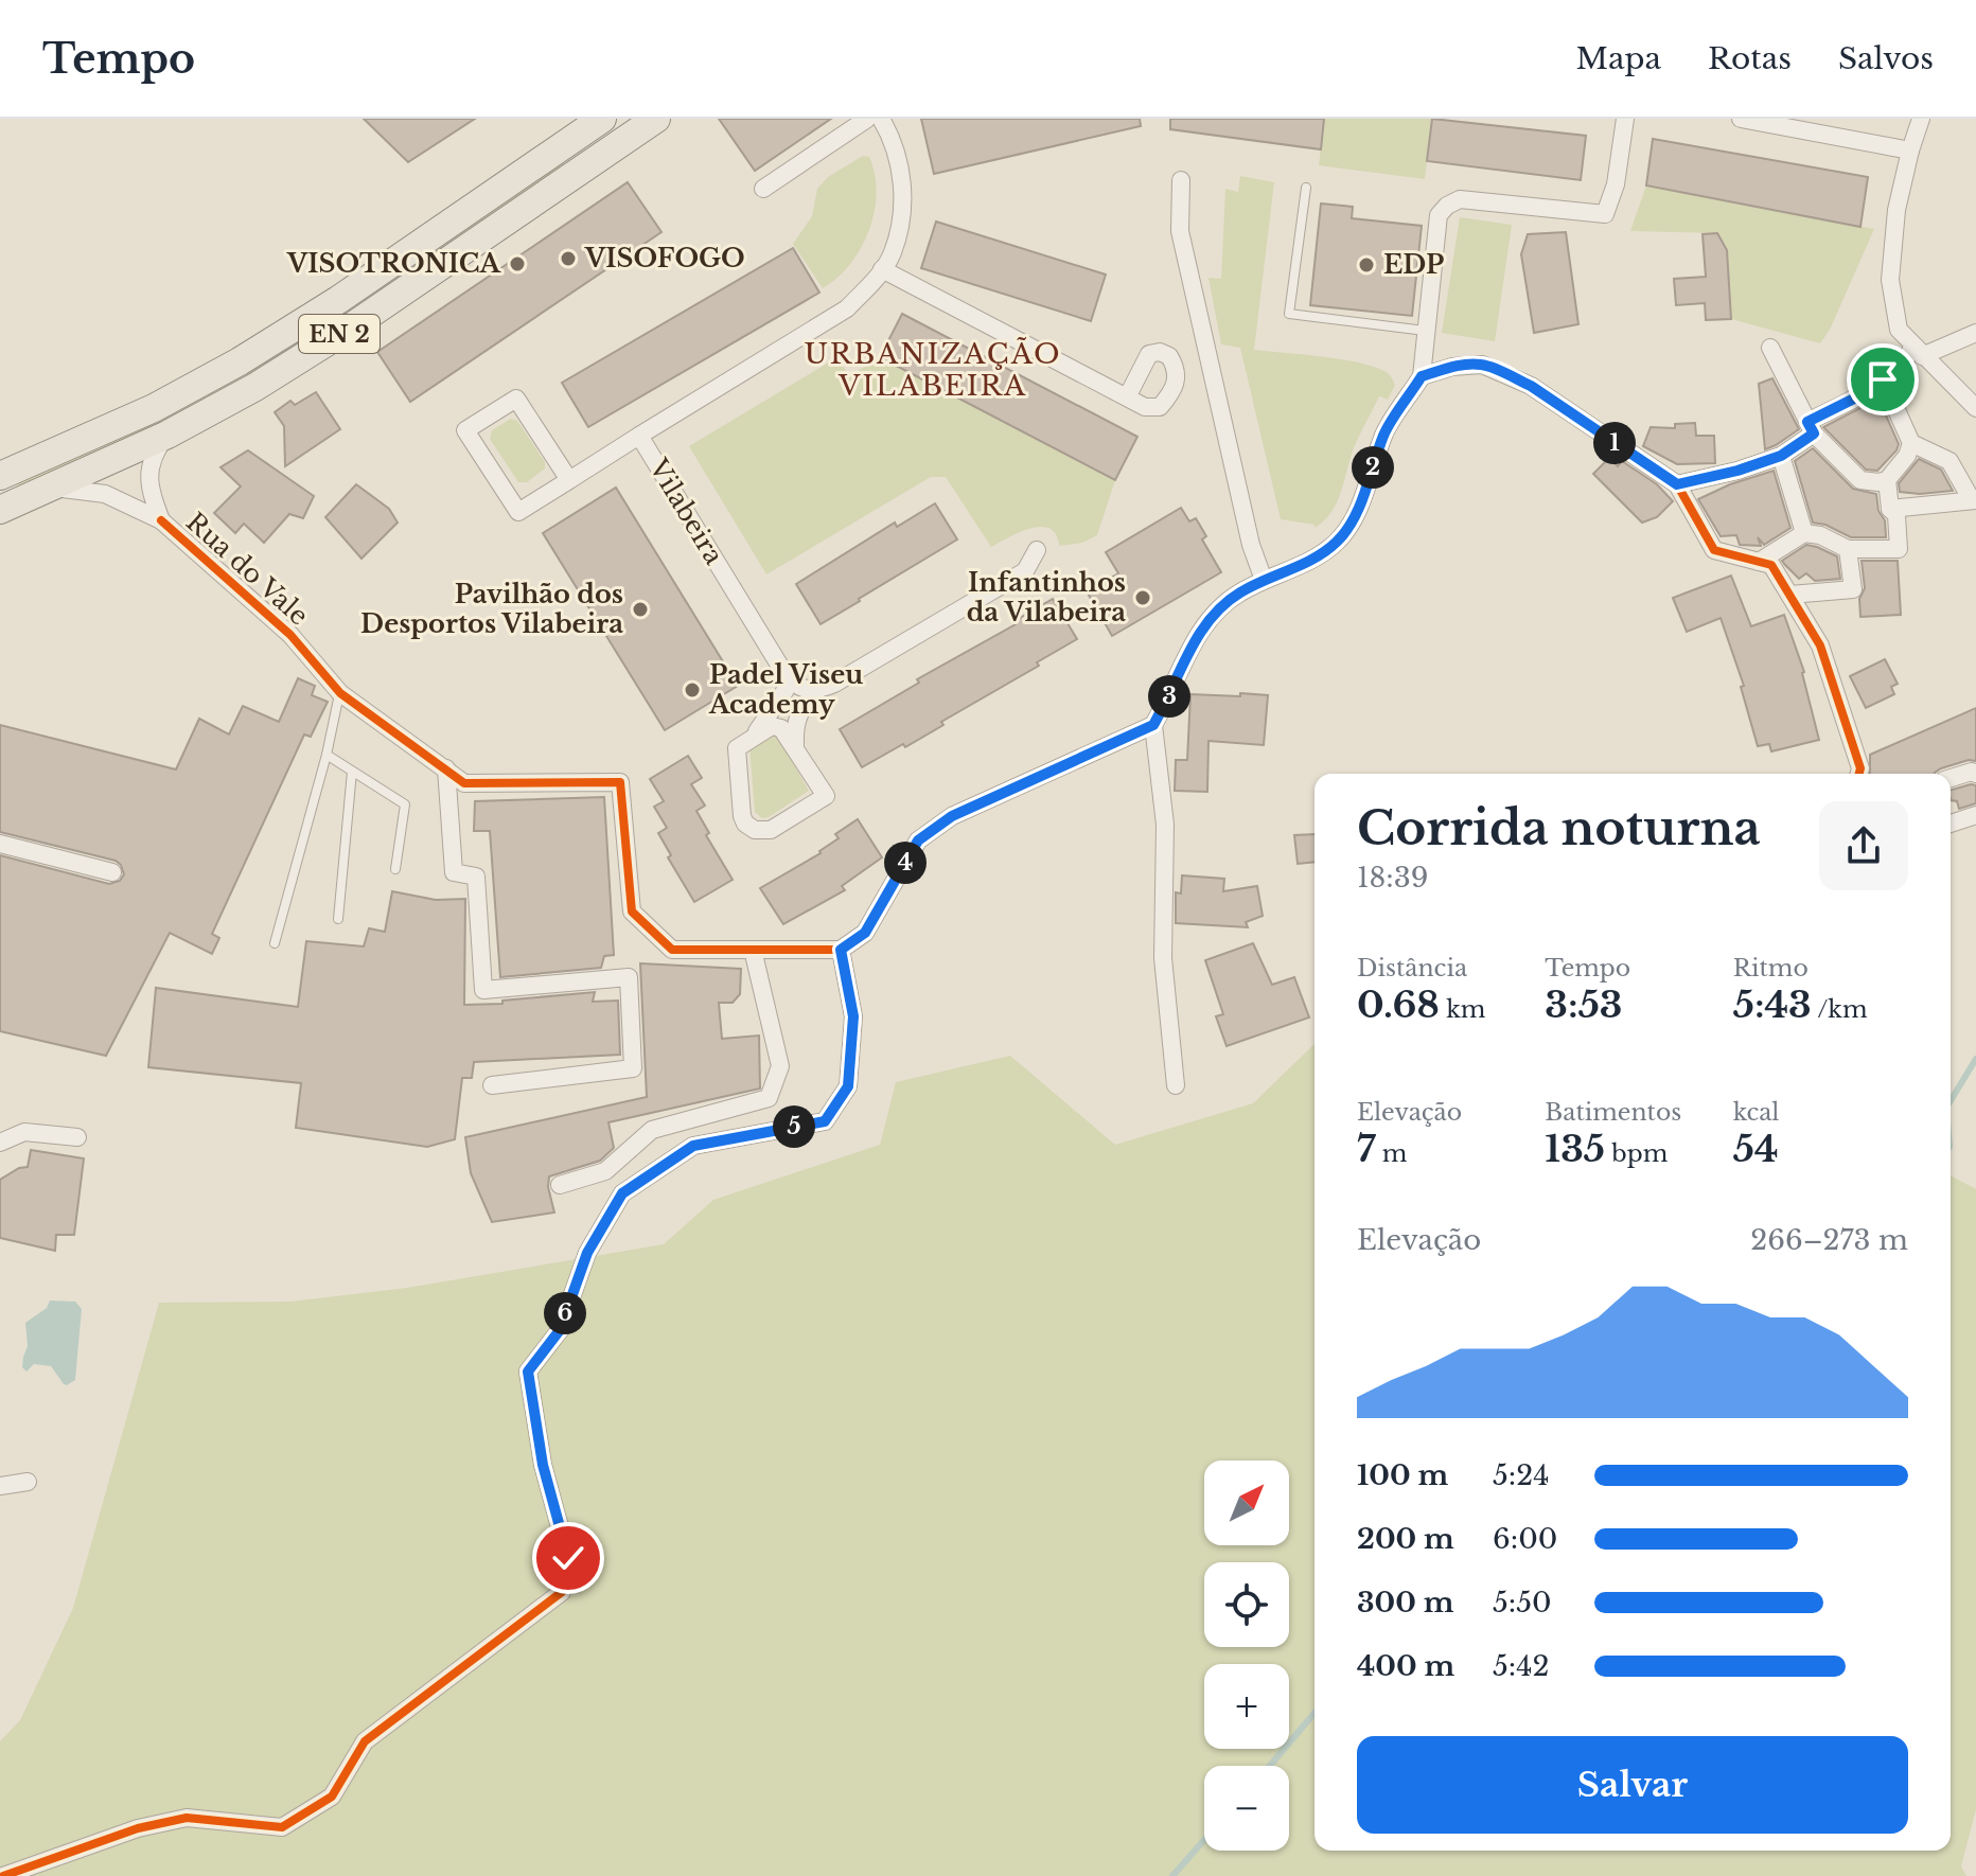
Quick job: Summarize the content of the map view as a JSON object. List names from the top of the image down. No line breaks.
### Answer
{"streets":{"main road":["EN 2"],"street":["Vilabeira","Rua do Vale"]},"districts":["URBANIZAÇÃO VILABEIRA"],"places":["VISOFOGO","VISOTRONICA","EDP","Infantinhos da Vilabeira","Pavilhão dos Desportos Vilabeira","Padel Viseu Academy"],"north":"top right","page":{"header":"Tempo","nav":["Mapa","Rotas","Salvos"],"pins":["1","2","3","4","5","6"],"heading":["Corrida noturna","18:39"],"stats":[["Distância","0.68 km"],["Tempo","3:53"],["Ritmo","5:43 /km"],["Elevação","7 m"],["Batimentos","135 bpm"],["kcal","54"]],"chart":["Elevação","266–273 m"],"list":[{"name":"100 m","note":"5:24"},{"name":"200 m","note":"6:00"},{"name":"300 m","note":"5:50"},{"name":"400 m","note":"5:42"}],"map_buttons":["+","−"],"buttons":"Salvar"}}
